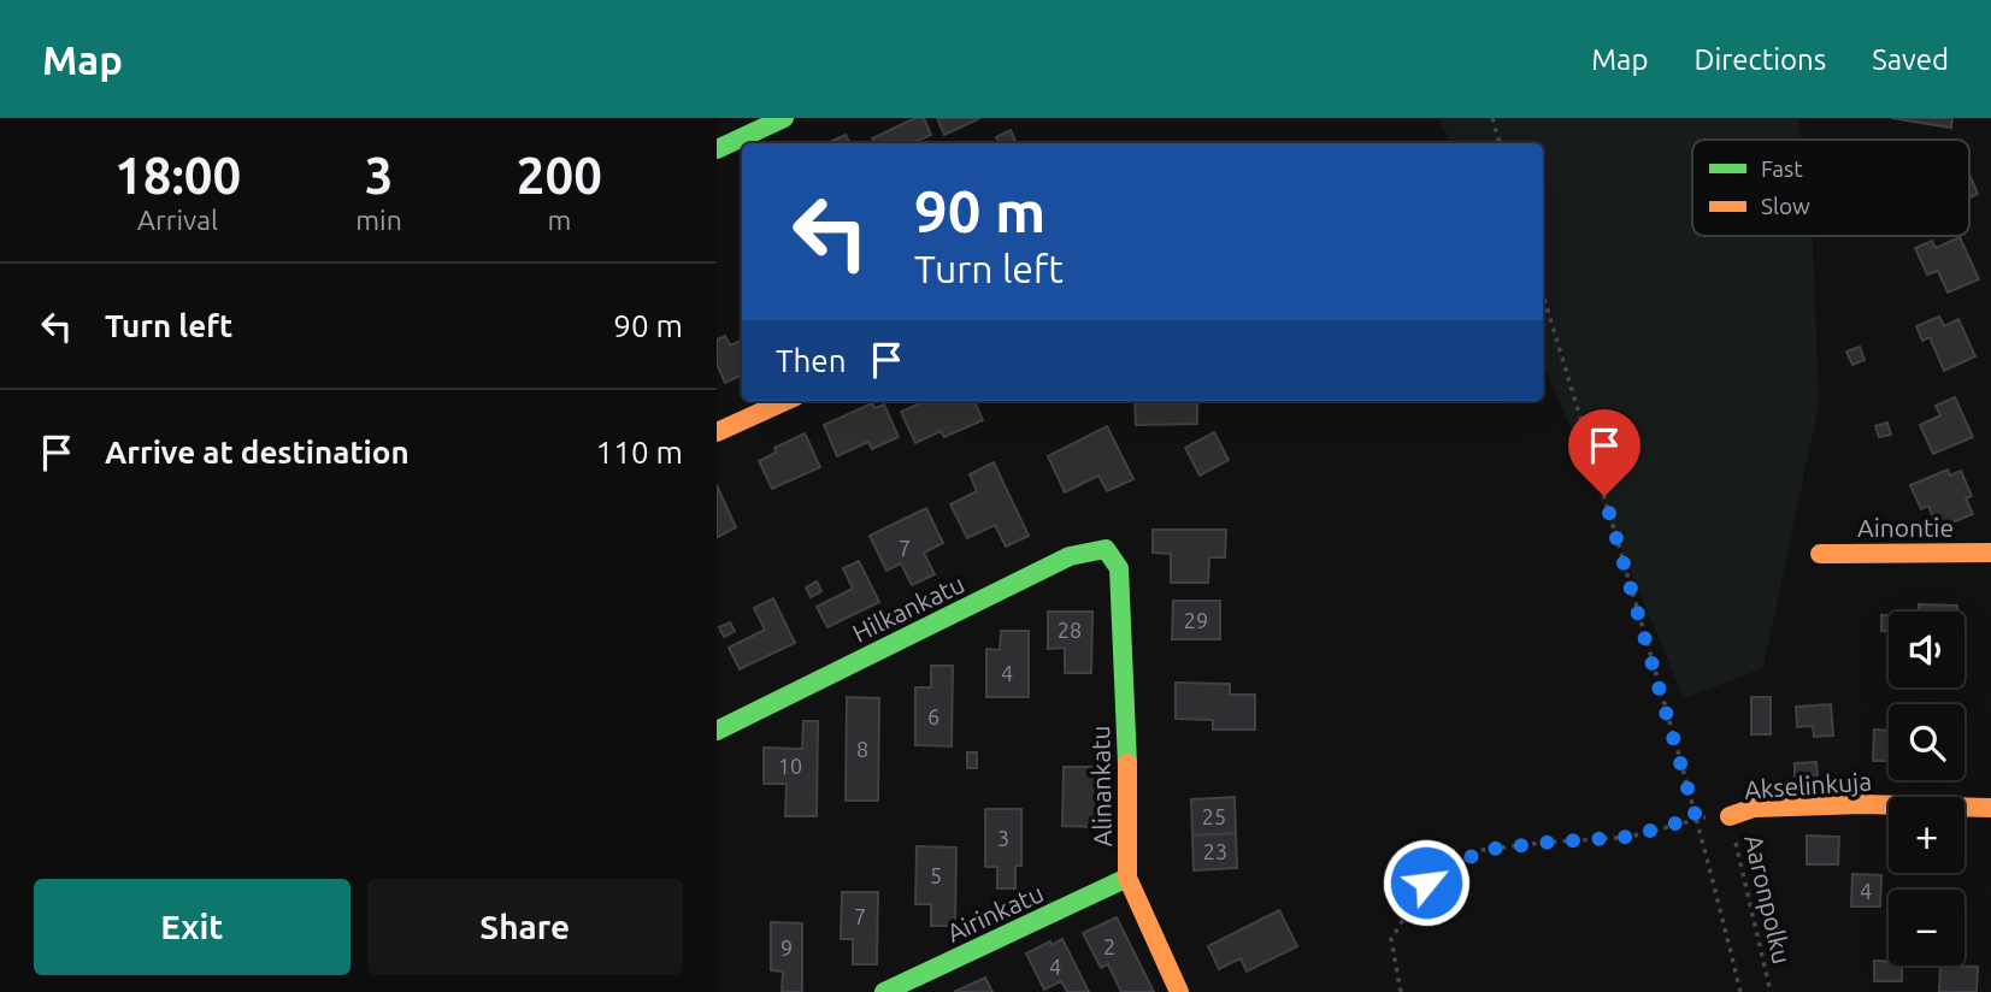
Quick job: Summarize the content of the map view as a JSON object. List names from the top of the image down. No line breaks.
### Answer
{"streets":{"street":["Ainontie","Hilkankatu","Akselinkuja","Alinankatu","Airinkatu"],"path":["Aaronpolku"]},"crossings":[["Hilkankatu","Alinankatu"],["Akselinkuja","Aaronpolku"],["Alinankatu","Airinkatu"]],"house_numbers":["7","29","28","4","6","8","10","25","3","23","5","4","7","2","9","4"],"legend":["Fast","Slow"],"page":{"header":"Map","nav":["Map","Directions","Saved"],"eta":["18:00","Arrival","3","min","200","m"],"turn":["90 m","Turn left"],"list":[{"name":"Turn left","value":"90 m"},{"name":"Arrive at destination","value":"110 m"}],"then":"Then","map_buttons":["+","−"],"buttons":["Exit","Share"]}}
